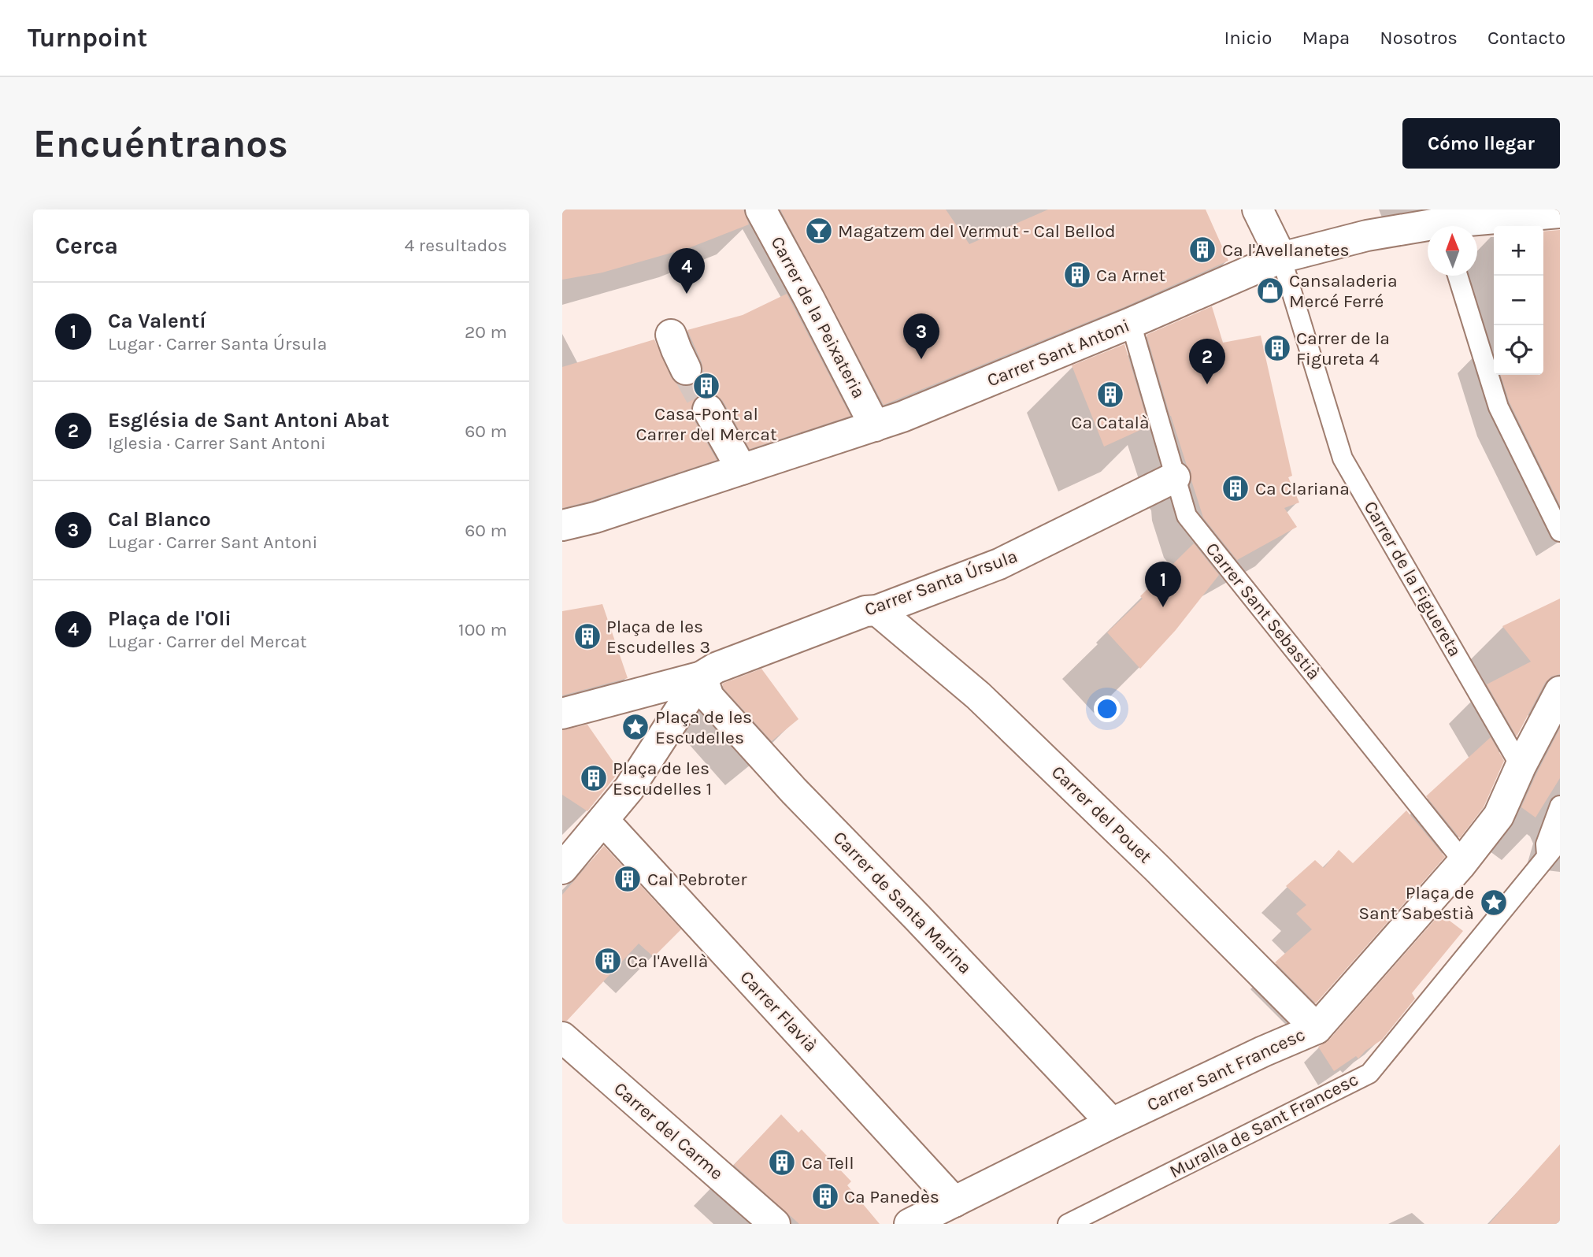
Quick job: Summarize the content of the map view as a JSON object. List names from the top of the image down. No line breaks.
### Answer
{"streets":{"street":["Carrer de la Peixateria","Carrer Sant Antoni","Carrer Santa Úrsula","Carrer del Pouet","Carrer de Santa Marina","Carrer Flavià","Carrer Sant Francesc","Carrer del Carme"],"lane":["Carrer de la Figuereta","Carrer Sant Sebastià","Muralla de Sant Francesc"]},"crossings":[["Carrer de la Peixateria","Carrer Sant Antoni"],["Carrer Sant Antoni","Carrer de la Figuereta"],["Carrer Sant Antoni","Carrer Sant Sebastià"],["Carrer de la Figuereta","Carrer Sant Francesc"],["Carrer Santa Úrsula","Carrer Sant Sebastià"],["Carrer Santa Úrsula","Carrer del Pouet"],["Carrer Santa Úrsula","Carrer de Santa Marina"],["Carrer Sant Sebastià","Carrer Sant Francesc"],["Carrer del Pouet","Carrer Sant Francesc"],["Carrer de Santa Marina","Carrer Sant Francesc"],["Carrer Flavià","Carrer Sant Francesc"]],"places":{"bar":["Magatzem del Vermut - Cal Bellod"],"building":["Ca l'Avellanetes","Ca Arnet","Carrer de la Figureta 4","Casa-Pont al Carrer del Mercat","Ca Català","Ca Clariana","Plaça de les Escudelles 3","Plaça de les Escudelles 1","Cal Pebroter","Ca l'Avellà","Ca Tell","Ca Panedès"],"shop":["Cansaladeria Mercé Ferré"],"place":["Plaça de les Escudelles","Plaça de Sant Sabestià"]},"north":"top","page":{"header":"Turnpoint","nav":["Inicio","Mapa","Nosotros","Contacto"],"buttons":"Cómo llegar","title":"Encuéntranos","heading":["Cerca","4 resultados"],"map_buttons":["+","−"],"pins":["4","3","2","1"],"list":[{"mark":"1","name":"Ca Valentí","note":"Lugar · Carrer Santa Úrsula","value":"20 m"},{"mark":"2","name":"Església de Sant Antoni Abat","note":"Iglesia · Carrer Sant Antoni","value":"60 m"},{"mark":"3","name":"Cal Blanco","note":"Lugar · Carrer Sant Antoni","value":"60 m"},{"mark":"4","name":"Plaça de l'Oli","note":"Lugar · Carrer del Mercat","value":"100 m"}]}}
